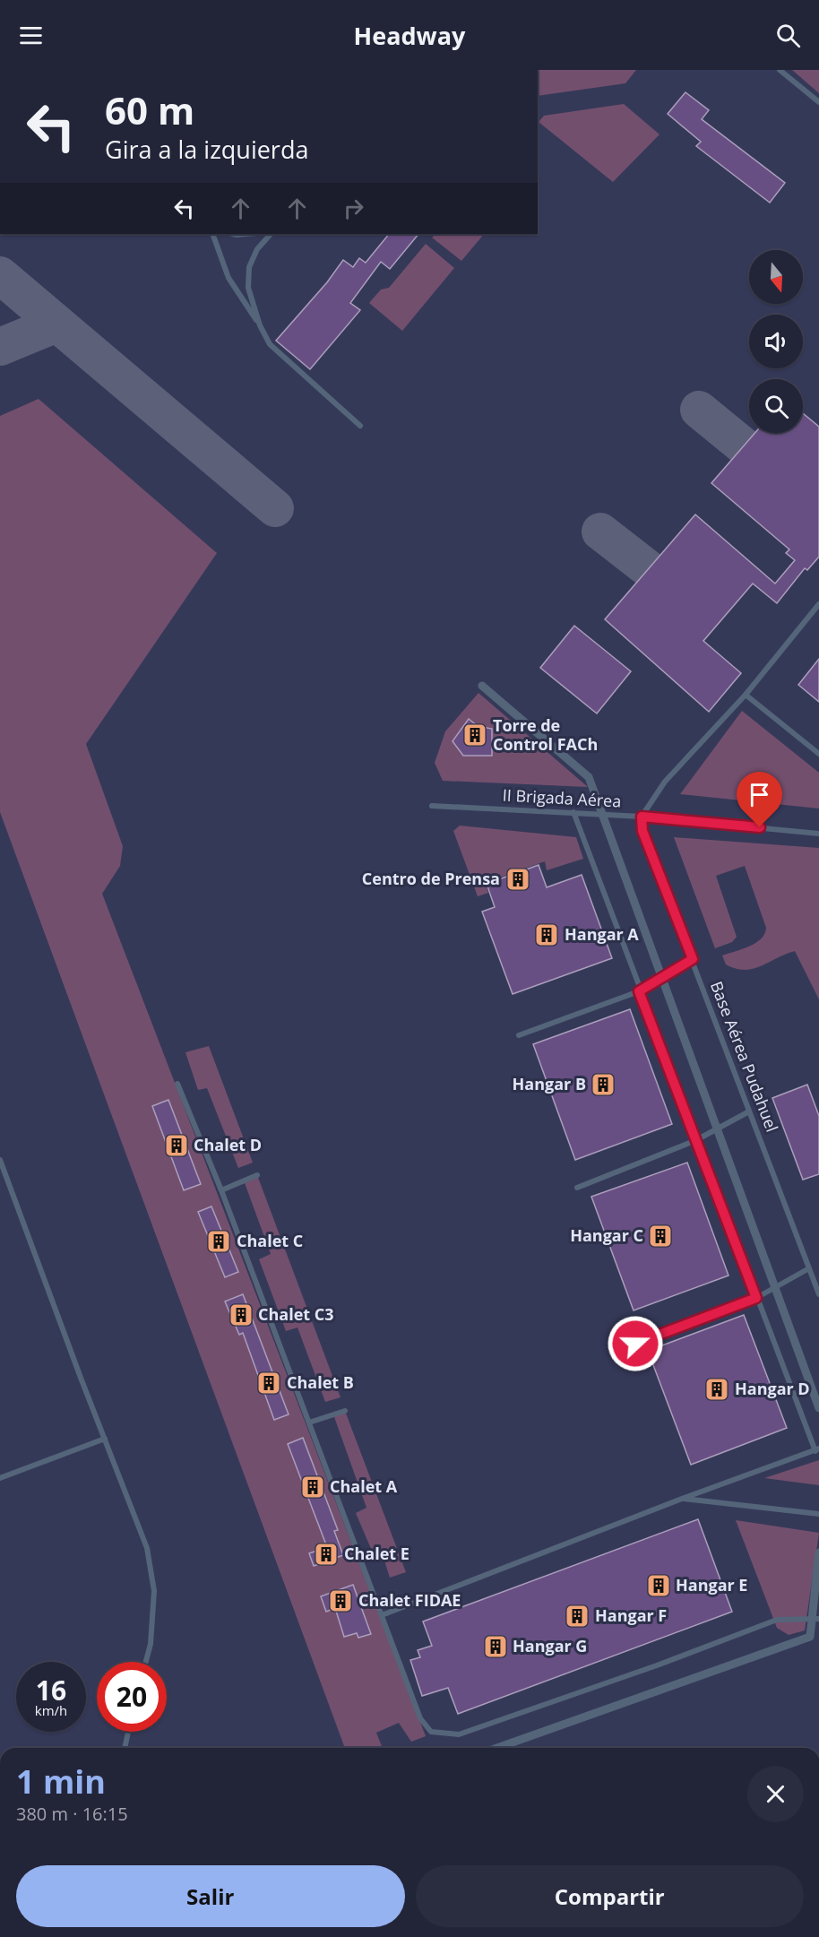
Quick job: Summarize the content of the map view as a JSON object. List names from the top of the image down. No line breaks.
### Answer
{"streets":{"lane":["II Brigada Aérea","Base Aérea Pudahuel"]},"crossings":[["II Brigada Aérea","Base Aérea Pudahuel"]],"places":{"building":["Torre de Control FACh","Centro de Prensa","Hangar A","Hangar B","Chalet D","Hangar C","Chalet C","Chalet C3","Chalet B","Hangar D","Chalet A","Chalet E","Hangar E","Chalet FIDAE","Hangar F","Hangar G"]},"north":"bottom","page":{"header":"Headway","turn":["60 m","Gira a la izquierda"],"speed":"16 km/h","limit":"20","heading":["1 min","380 m · 16:15"],"buttons":["Salir","Compartir"]}}
